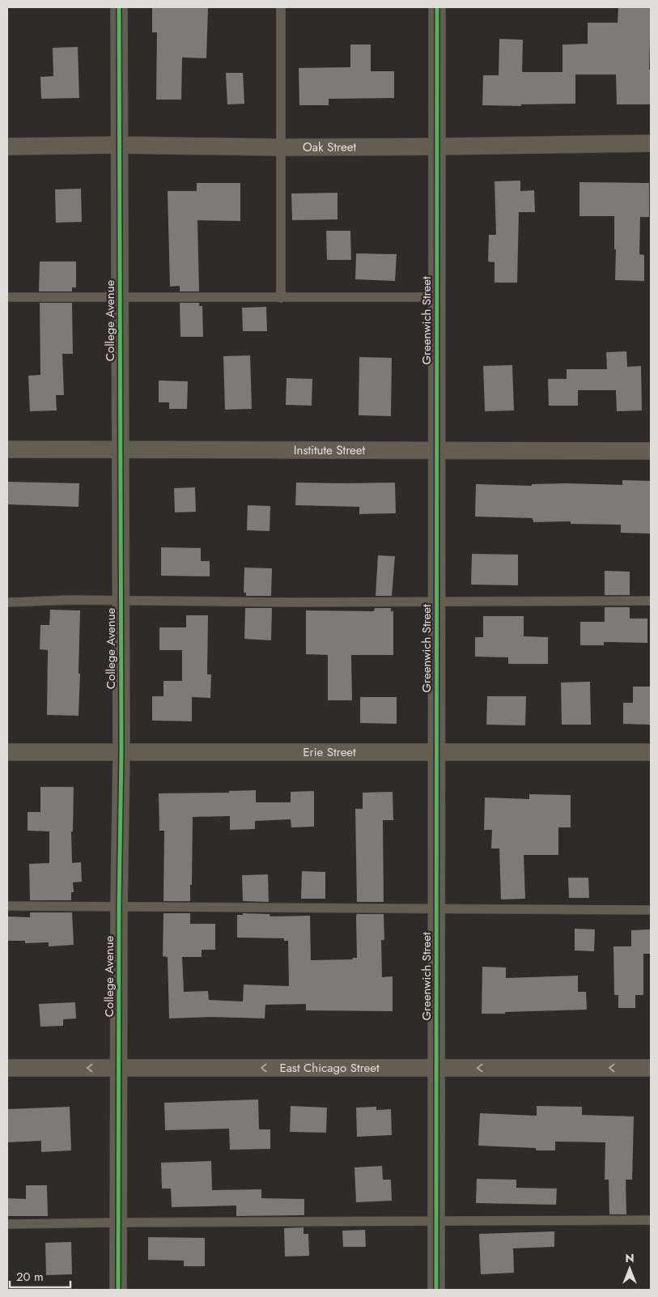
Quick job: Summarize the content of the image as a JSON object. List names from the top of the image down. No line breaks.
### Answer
{"streets":{"street":["Oak Street","College Avenue","Greenwich Street","Institute Street","Erie Street","East Chicago Street"]},"crossings":[["Oak Street","College Avenue"],["Oak Street","Greenwich Street"],["College Avenue","Institute Street"],["College Avenue","Erie Street"],["College Avenue","East Chicago Street"],["Greenwich Street","Institute Street"],["Greenwich Street","Erie Street"],["Greenwich Street","East Chicago Street"]],"one_way":["East Chicago Street"],"scale_bar":"20 m","north":"top"}
